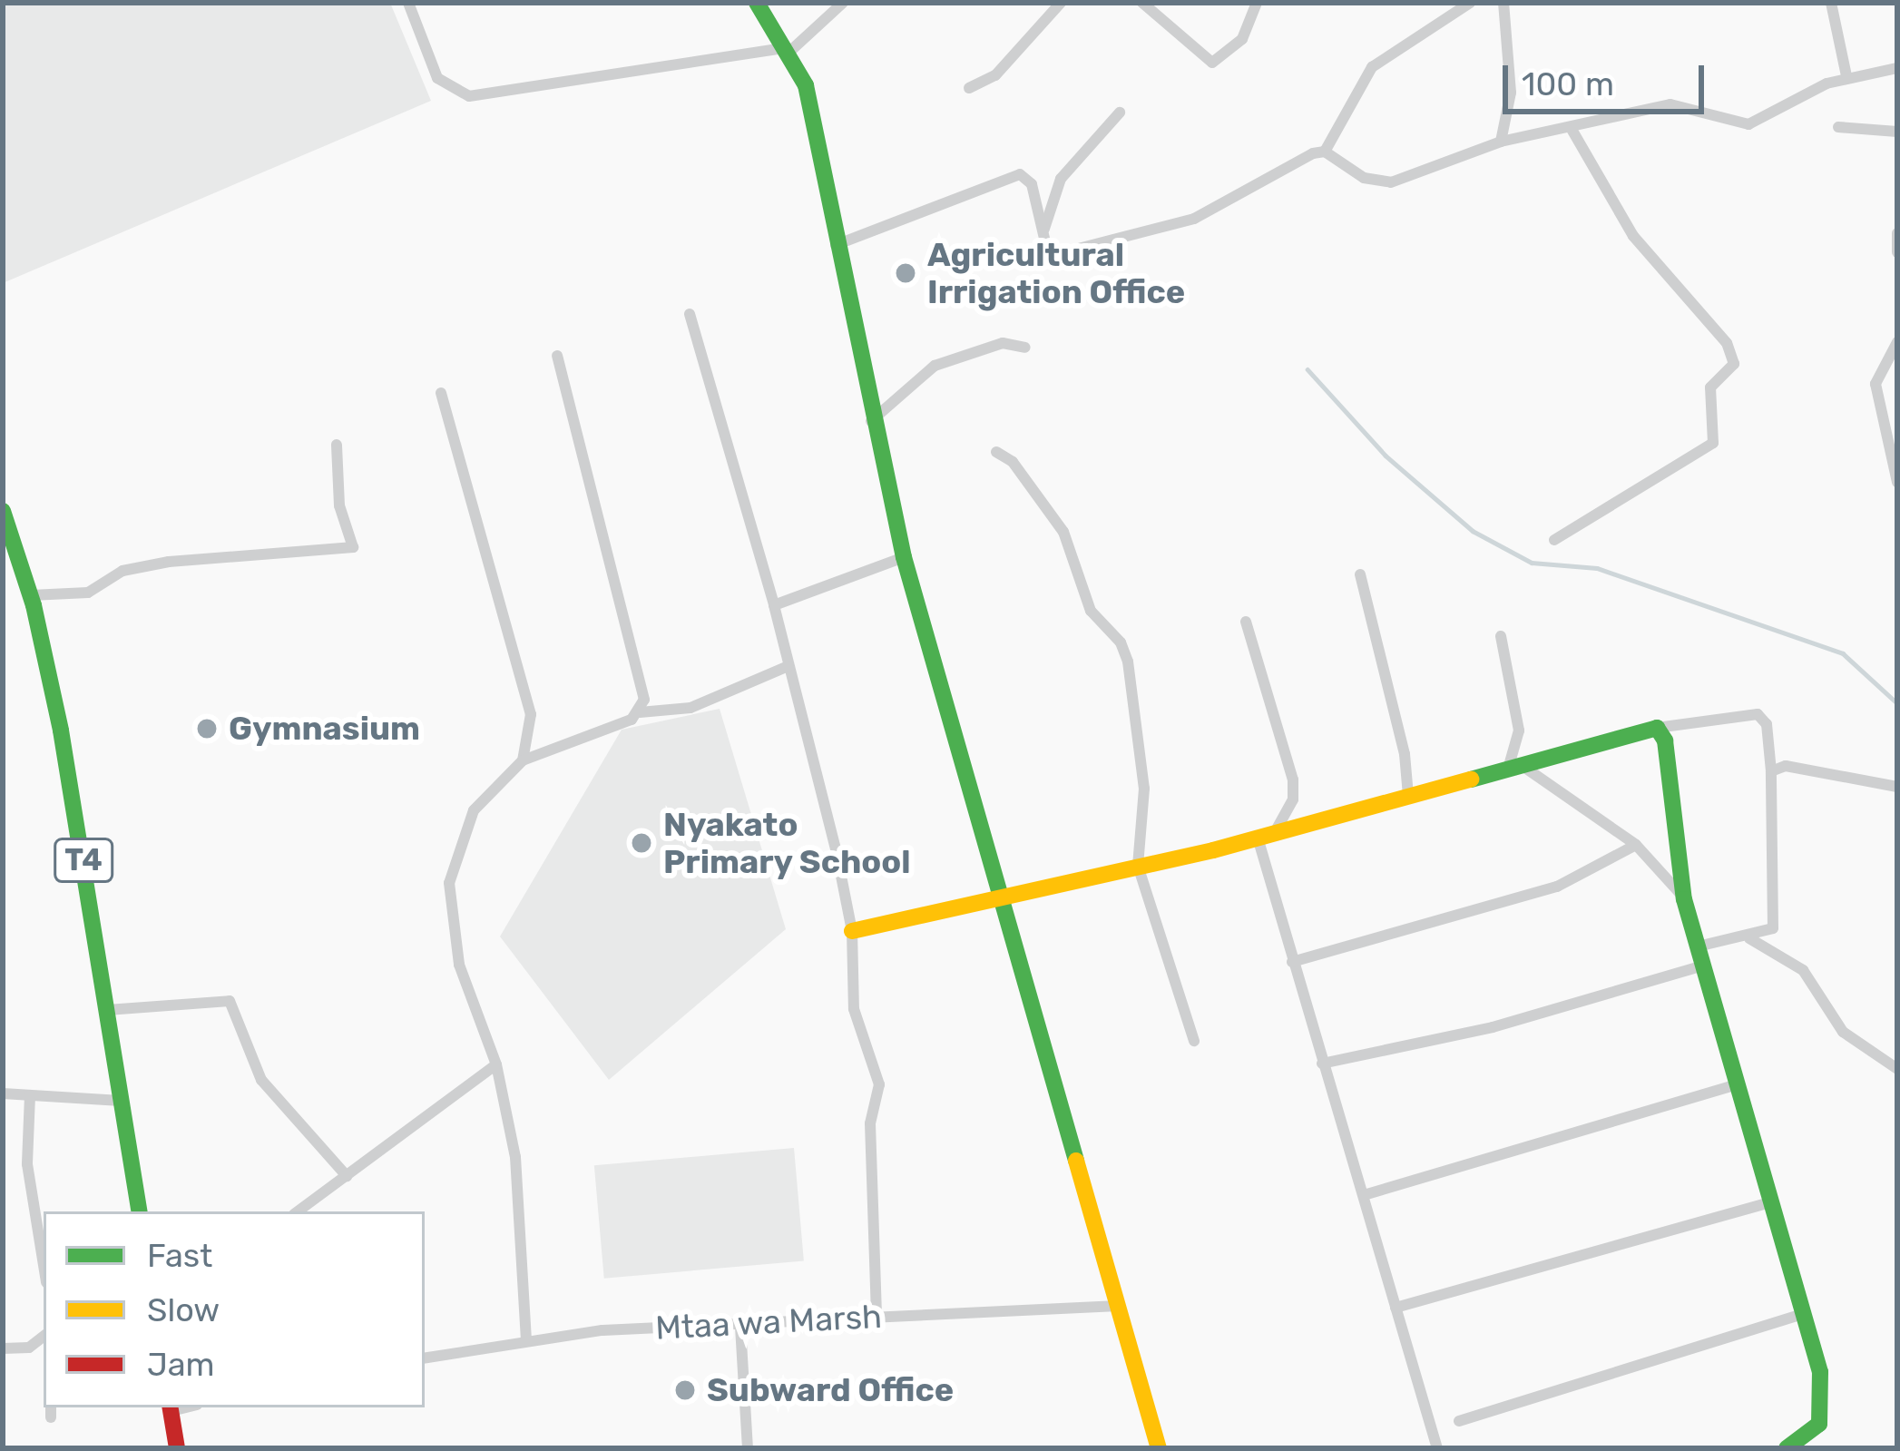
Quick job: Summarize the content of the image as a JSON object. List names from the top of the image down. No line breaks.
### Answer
{"streets":{"main road":["T4"],"street":["Mtaa wa Marsh"]},"places":["Agricultural Irrigation Office","Gymnasium","Nyakato Primary School","Subward Office"],"legend":["Fast","Slow","Jam"],"scale_bar":"100 m"}
